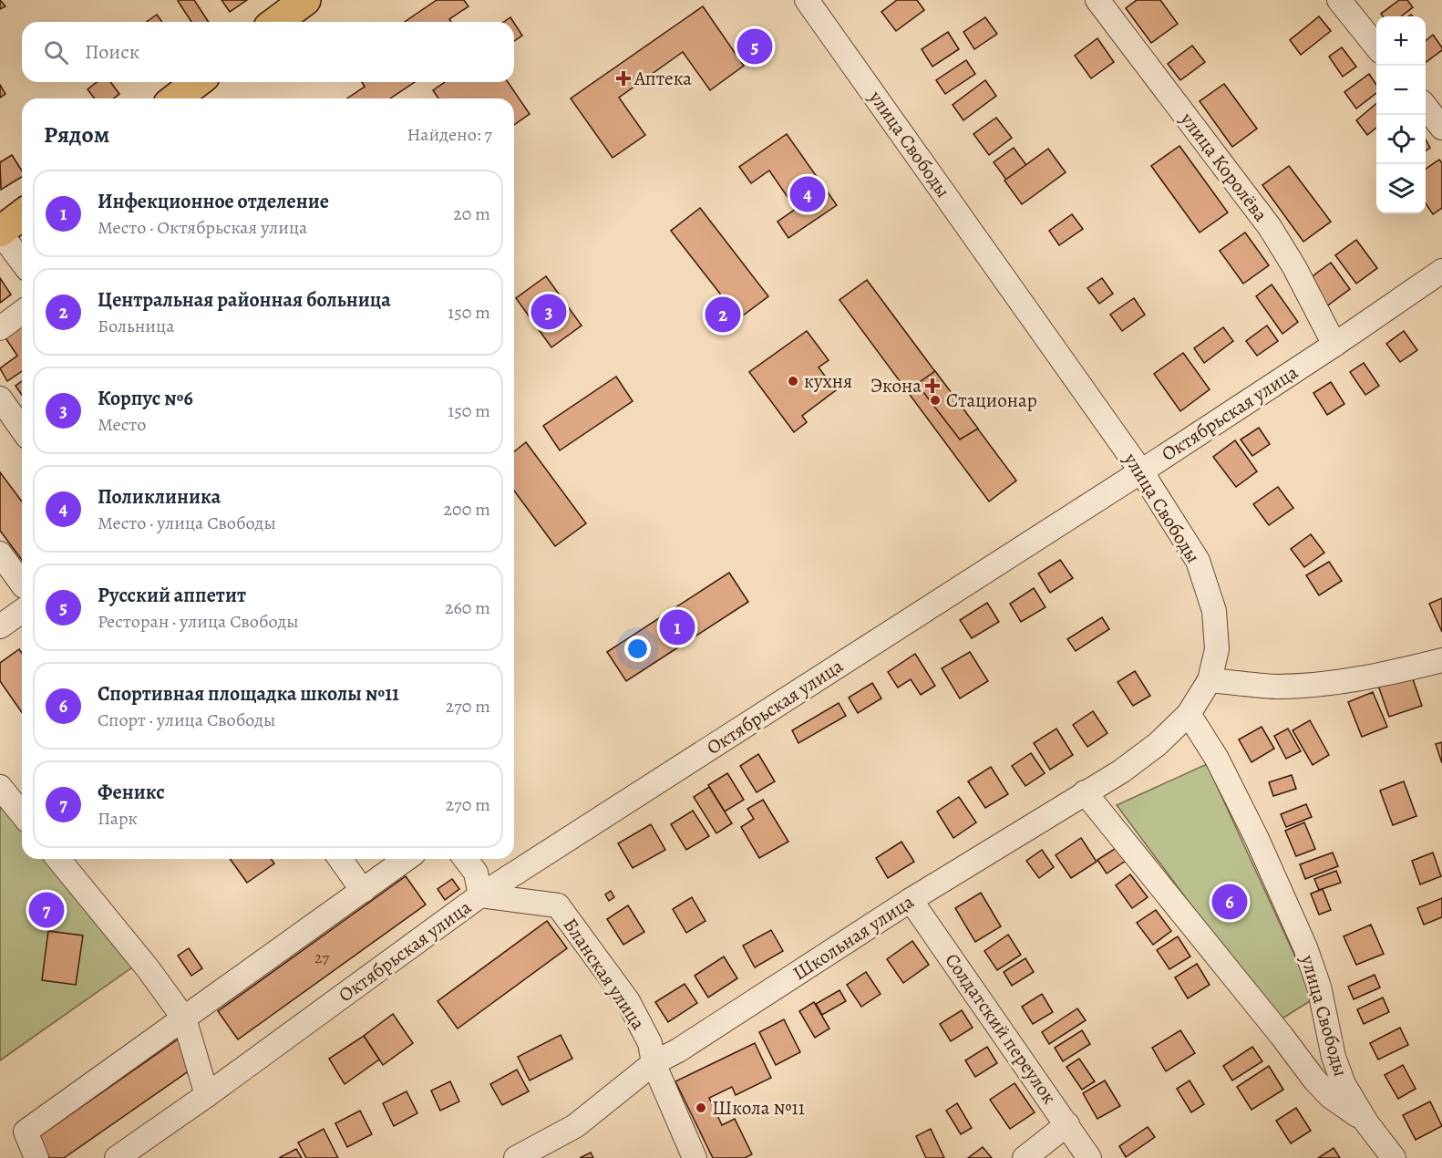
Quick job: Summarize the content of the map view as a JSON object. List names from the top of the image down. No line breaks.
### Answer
{"streets":{"street":["улица Свободы","улица Королёва","Октябрьская улица","Школьная улица","Бланская улица","Солдатский переулок"]},"crossings":[["улица Свободы","Октябрьская улица"],["улица Свободы","Школьная улица"],["улица Королёва","Октябрьская улица"],["Октябрьская улица","Бланская улица"],["Школьная улица","Бланская улица"],["Школьная улица","Солдатский переулок"]],"places":{"health":["Аптека","Экона"],"other":["кухня","Стационар","Школа №11"]},"house_numbers":["27"],"page":{"map_buttons":["+","−"],"search":"Поиск","pins":["5","4","3","2","1","6","7"],"heading":["Рядом","Найдено: 7"],"list":[{"mark":"1","name":"Инфекционное отделение","note":"Место · Октябрьская улица","value":"20 m"},{"mark":"2","name":"Центральная районная больница","note":"Больница","value":"150 m"},{"mark":"3","name":"Корпус №6","note":"Место","value":"150 m"},{"mark":"4","name":"Поликлиника","note":"Место · улица Свободы","value":"200 m"},{"mark":"5","name":"Русский аппетит","note":"Ресторан · улица Свободы","value":"260 m"},{"mark":"6","name":"Спортивная площадка школы №11","note":"Спорт · улица Свободы","value":"270 m"},{"mark":"7","name":"Феникс","note":"Парк","value":"270 m"}]}}
